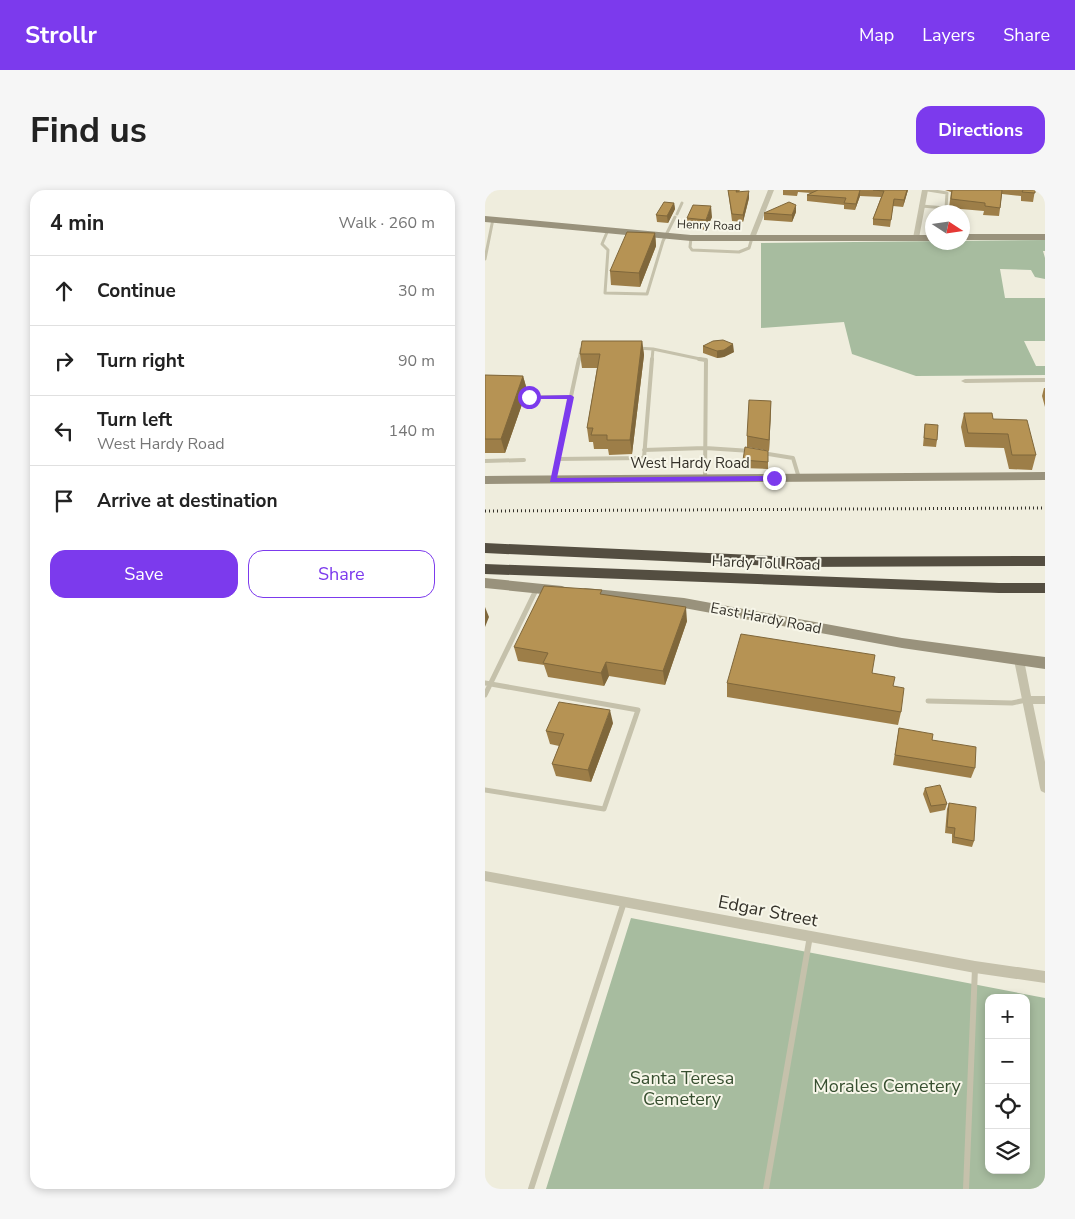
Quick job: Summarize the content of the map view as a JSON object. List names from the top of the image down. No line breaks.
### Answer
{"streets":{"highway":["Hardy Toll Road"],"main road":["Henry Road","West Hardy Road","East Hardy Road"],"street":["Edgar Street"]},"parks":["Santa Teresa Cemetery","Morales Cemetery"],"north":"right","page":{"header":"Strollr","nav":["Map","Layers","Share"],"buttons":["Directions",["Save","Share"]],"title":"Find us","heading":["4 min","Walk · 260 m"],"list":[["Continue","30 m"],["Turn right","90 m"],["Turn left","West Hardy Road","140 m"],"Arrive at destination"],"map_buttons":["+","−"]}}
